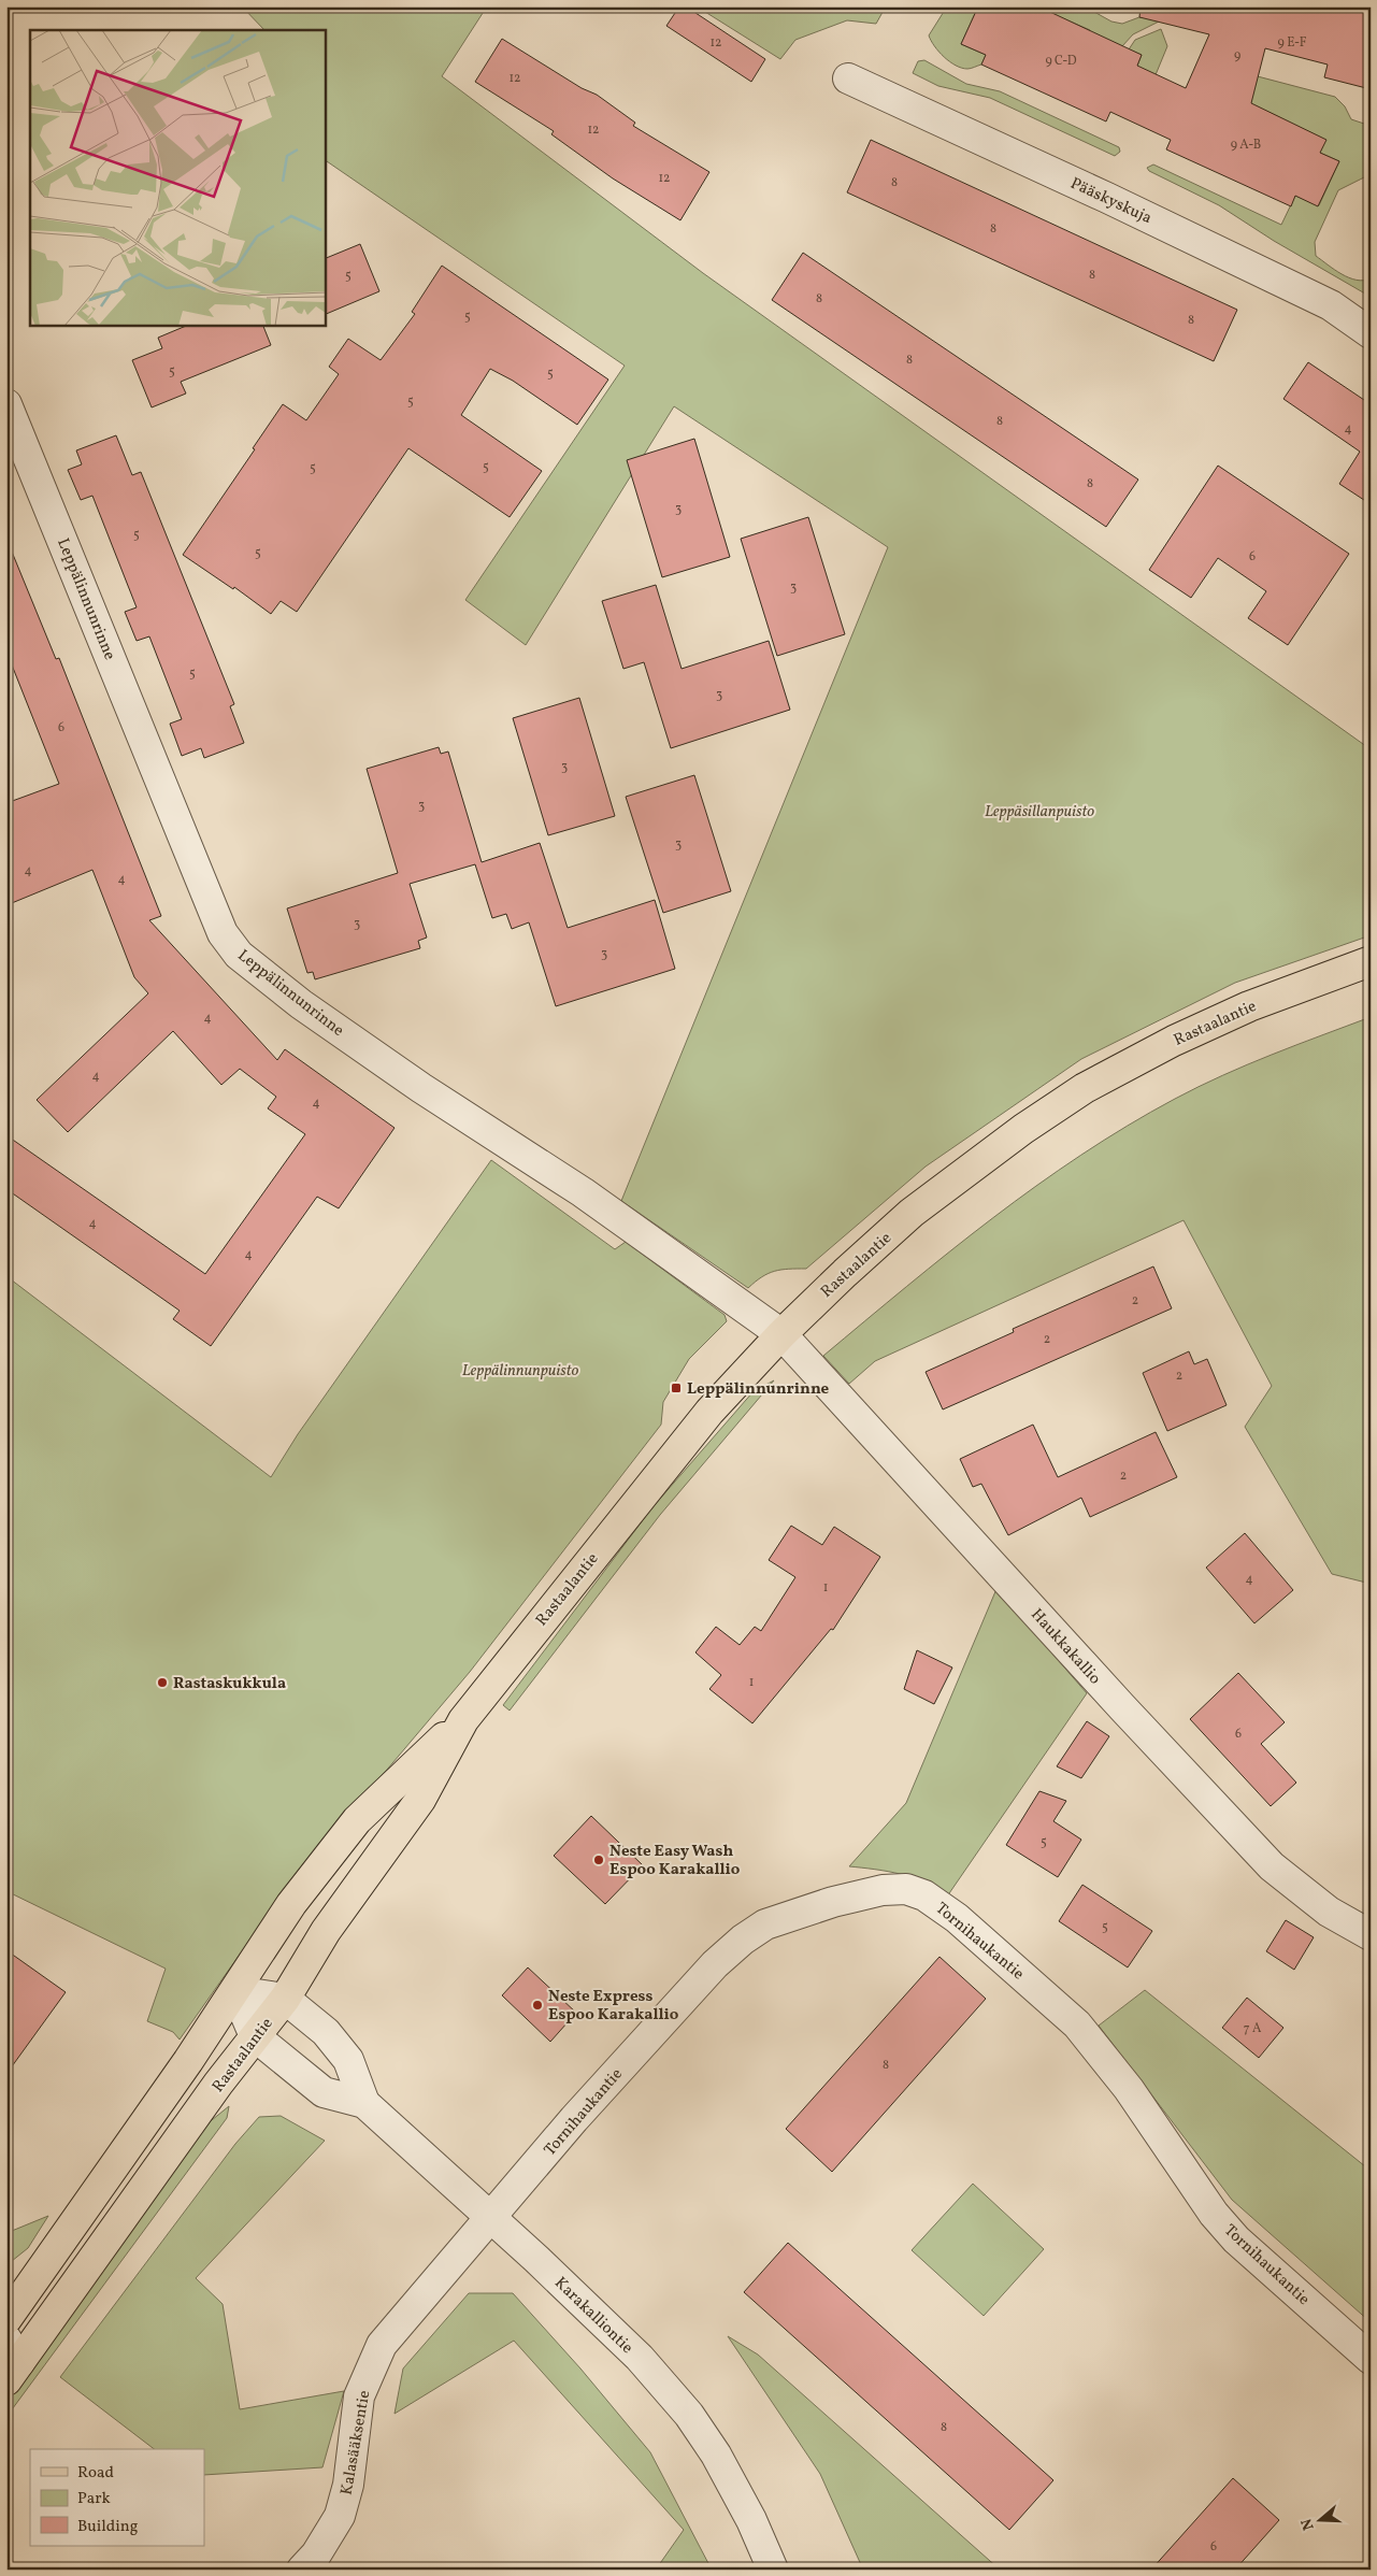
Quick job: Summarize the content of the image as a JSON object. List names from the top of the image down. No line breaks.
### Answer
{"streets":{"main road":["Rastaalantie"],"street":["Pääskyskuja","Leppälinnunrinne","Haukkakallio","Tornihaukantie","Karakalliontie","Kalasääksentie"]},"crossings":[["Leppälinnunrinne","Rastaalantie"],["Leppälinnunrinne","Haukkakallio"],["Rastaalantie","Haukkakallio"],["Rastaalantie","Karakalliontie"],["Tornihaukantie","Karakalliontie"],["Tornihaukantie","Kalasääksentie"],["Karakalliontie","Kalasääksentie"]],"parks":["Leppäsillanpuisto","Leppälinnunpuisto"],"places":{"transit":["Leppälinnunrinne"],"other":["Rastaskukkula","Neste Easy Wash Espoo Karakallio","Neste Express Espoo Karakallio"]},"house_numbers":["12","9 E-F","9","9 C-D","12","12","9 A-B","12","8","8","8","5","8","5","8","8","5","5","5","8","4","5","5","8","3","5","5","6","3","5","3","6","3","3","3","4","4","3","3","4","4","4","4","4","2","2","2","2","4","1","1","6","5","5","7 A","8","8","6"],"legend":["Road","Park","Building"],"north":"left"}
